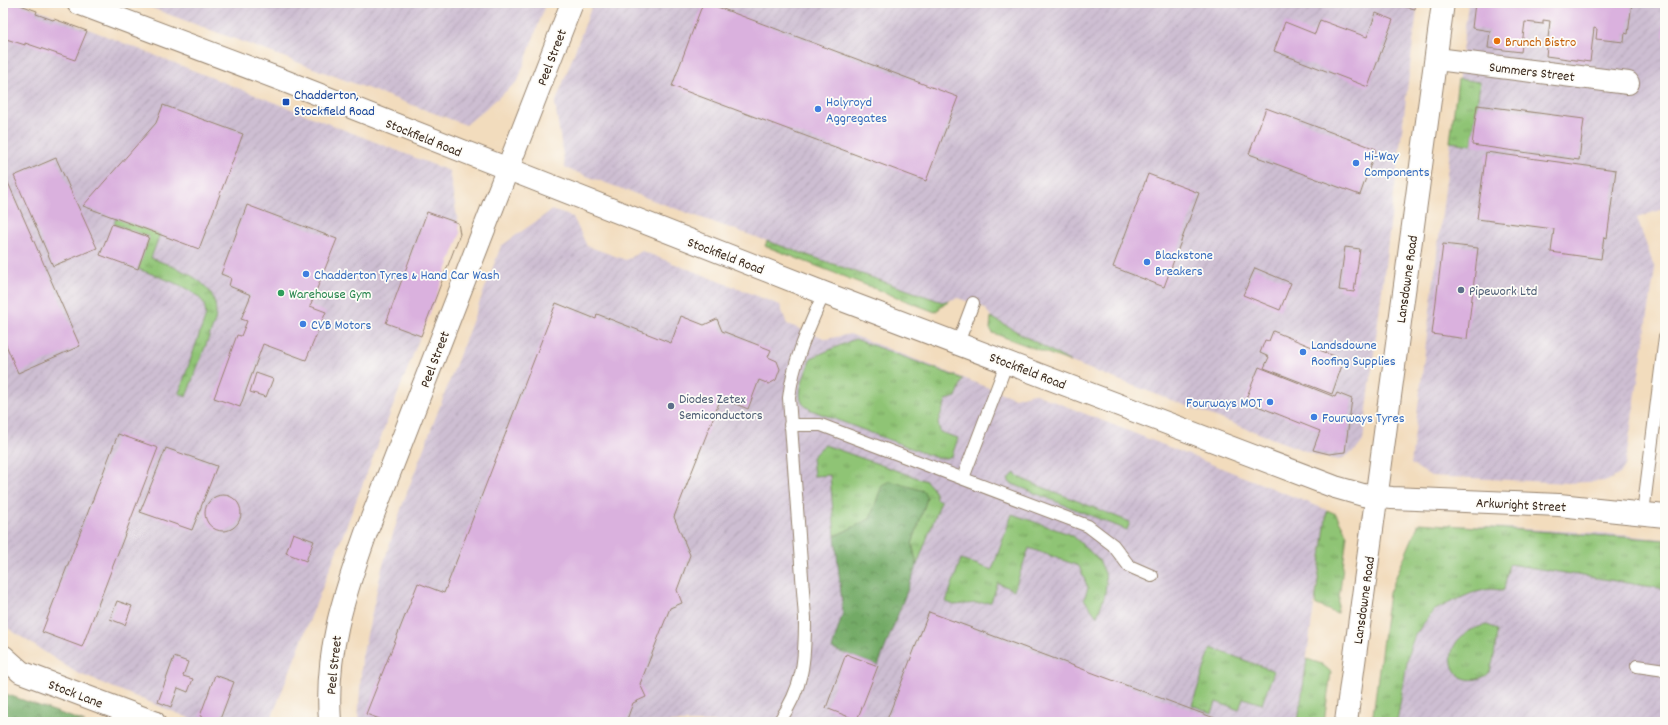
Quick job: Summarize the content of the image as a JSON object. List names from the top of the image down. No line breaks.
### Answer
{"streets":{"street":["Peel Street","Summers Street","Stockfield Road","Lansdowne Road","Arkwright Street","Stock Lane"]},"crossings":[["Peel Street","Stockfield Road"],["Summers Street","Lansdowne Road"],["Stockfield Road","Lansdowne Road"],["Stockfield Road","Arkwright Street"],["Lansdowne Road","Arkwright Street"]],"places":{"other":["Brunch Bistro","Holyroyd Aggregates","Hi-Way Components","Blackstone Breakers","Chadderton Tyres & Hand Car Wash","Pipework Ltd","Warehouse Gym","CVB Motors","Landsdowne Roofing Supplies","Fourways MOT","Diodes Zetex Semiconductors","Fourways Tyres"],"transit":["Chadderton, Stockfield Road"]}}
